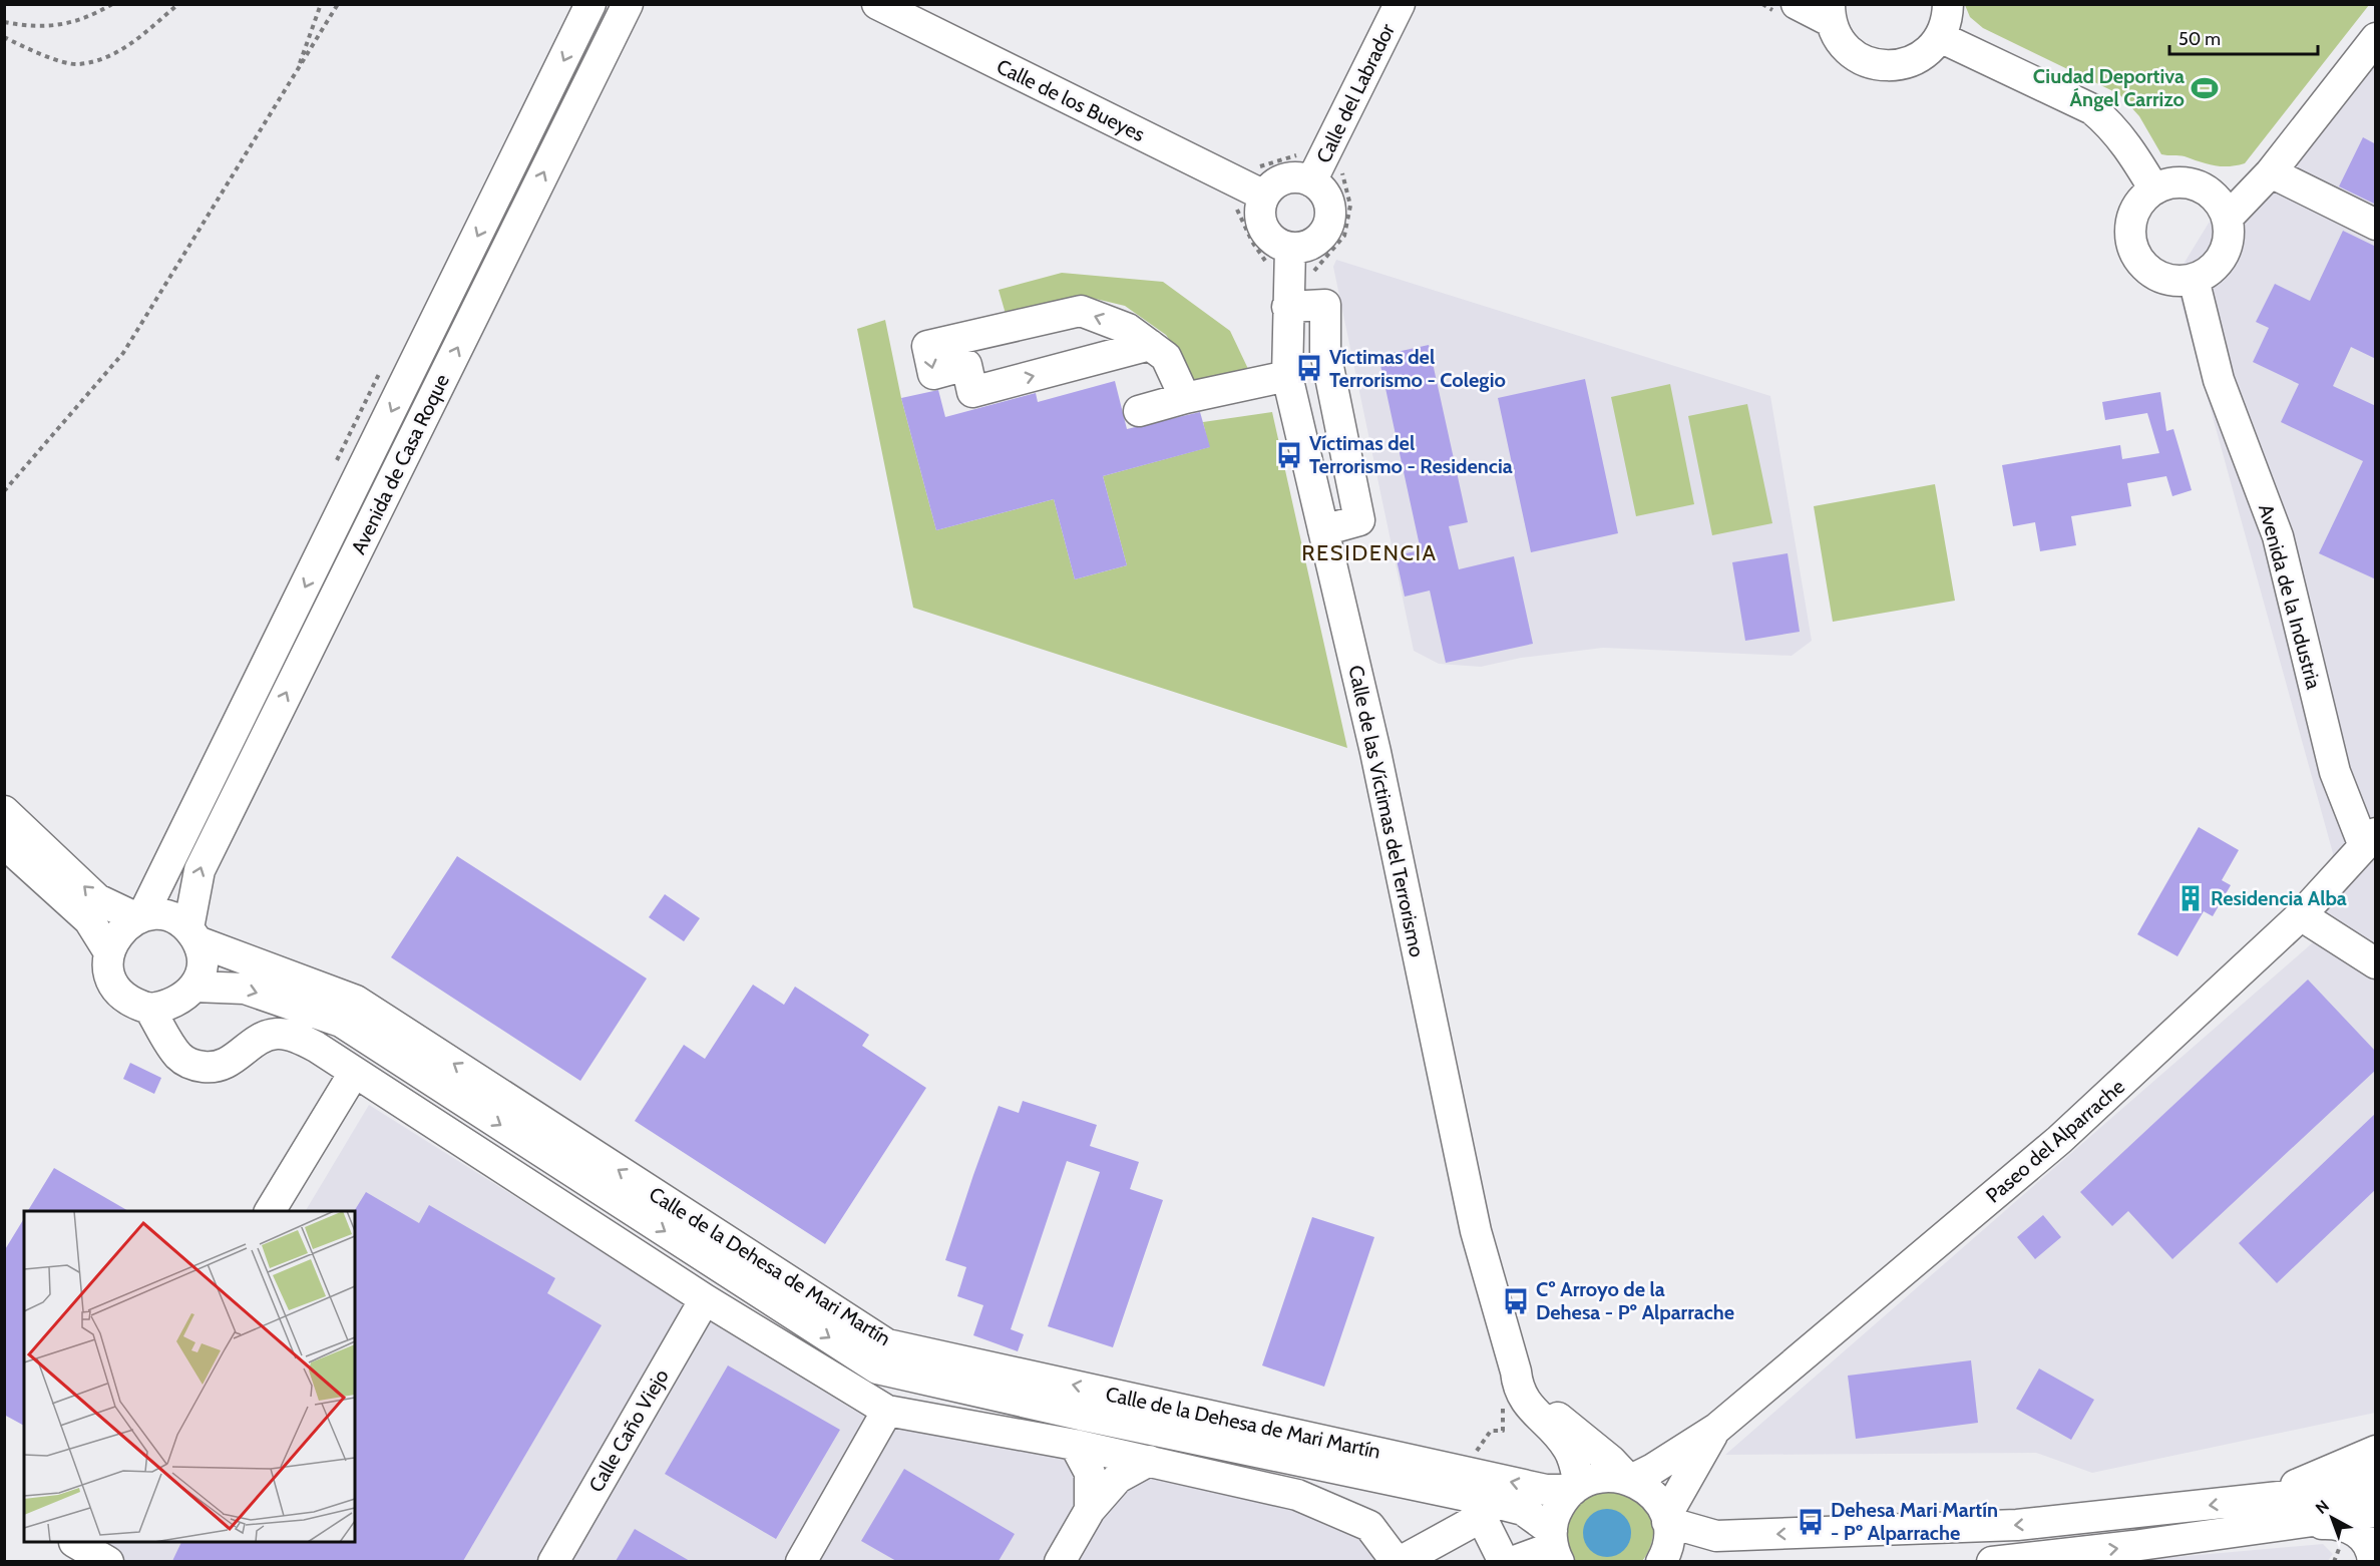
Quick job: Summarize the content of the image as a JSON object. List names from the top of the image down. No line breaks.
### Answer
{"streets":{"street":["Calle del Labrador","Calle de los Bueyes","Avenida de Casa Roque","Avenida de la Industria","Calle de las Víctimas del Terrorismo","Paseo del Alparrache","Calle de la Dehesa de Mari Martín","Calle Caño Viejo"]},"crossings":[["Calle del Labrador","Calle de los Bueyes"],["Calle del Labrador","Calle de las Víctimas del Terrorismo"],["Calle de los Bueyes","Calle de las Víctimas del Terrorismo"],["Avenida de Casa Roque","Calle de la Dehesa de Mari Martín"],["Avenida de la Industria","Paseo del Alparrache"],["Calle de las Víctimas del Terrorismo","Paseo del Alparrache"],["Calle de las Víctimas del Terrorismo","Calle de la Dehesa de Mari Martín"],["Paseo del Alparrache","Calle de la Dehesa de Mari Martín"]],"districts":["RESIDENCIA"],"places":{"sports":["Ciudad Deportiva Ángel Carrizo"],"bus stop":["Víctimas del Terrorismo - Colegio","Víctimas del Terrorismo - Residencia","Cº Arroyo de la Dehesa - Pº Alparrache","Dehesa Mari Martín - Pº Alparrache"],"building":["Residencia Alba"]},"scale_bar":"50 m","north":"top left"}
